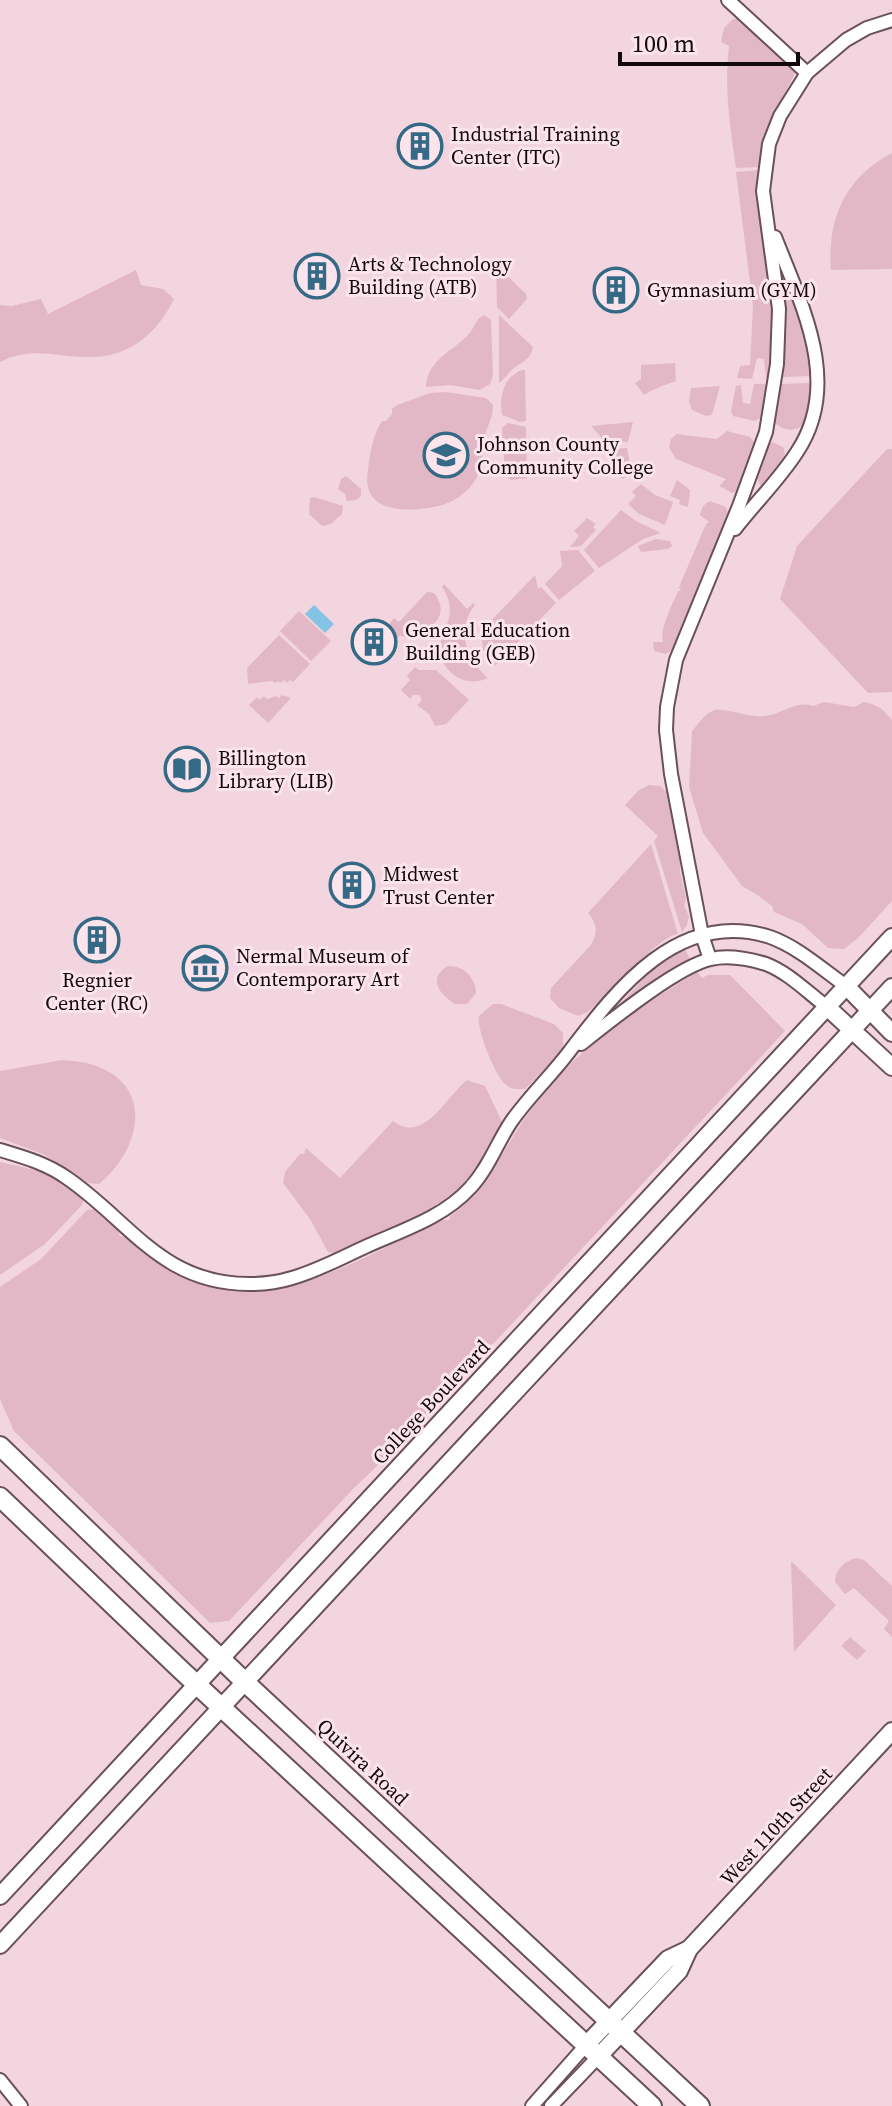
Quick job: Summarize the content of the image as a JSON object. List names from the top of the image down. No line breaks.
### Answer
{"streets":{"main road":["College Boulevard","Quivira Road","West 110th Street"]},"crossings":[["College Boulevard","Quivira Road"],["Quivira Road","West 110th Street"]],"places":{"building":["Industrial Training Center (ITC)","Arts & Technology Building (ATB)","Gymnasium (GYM)","General Education Building (GEB)","Midwest Trust Center","Regnier Center (RC)"],"school or university":["Johnson County Community College"],"library":["Billington Library (LIB)"],"museum":["Nermal Museum of Contemporary Art"]},"scale_bar":"100 m"}
